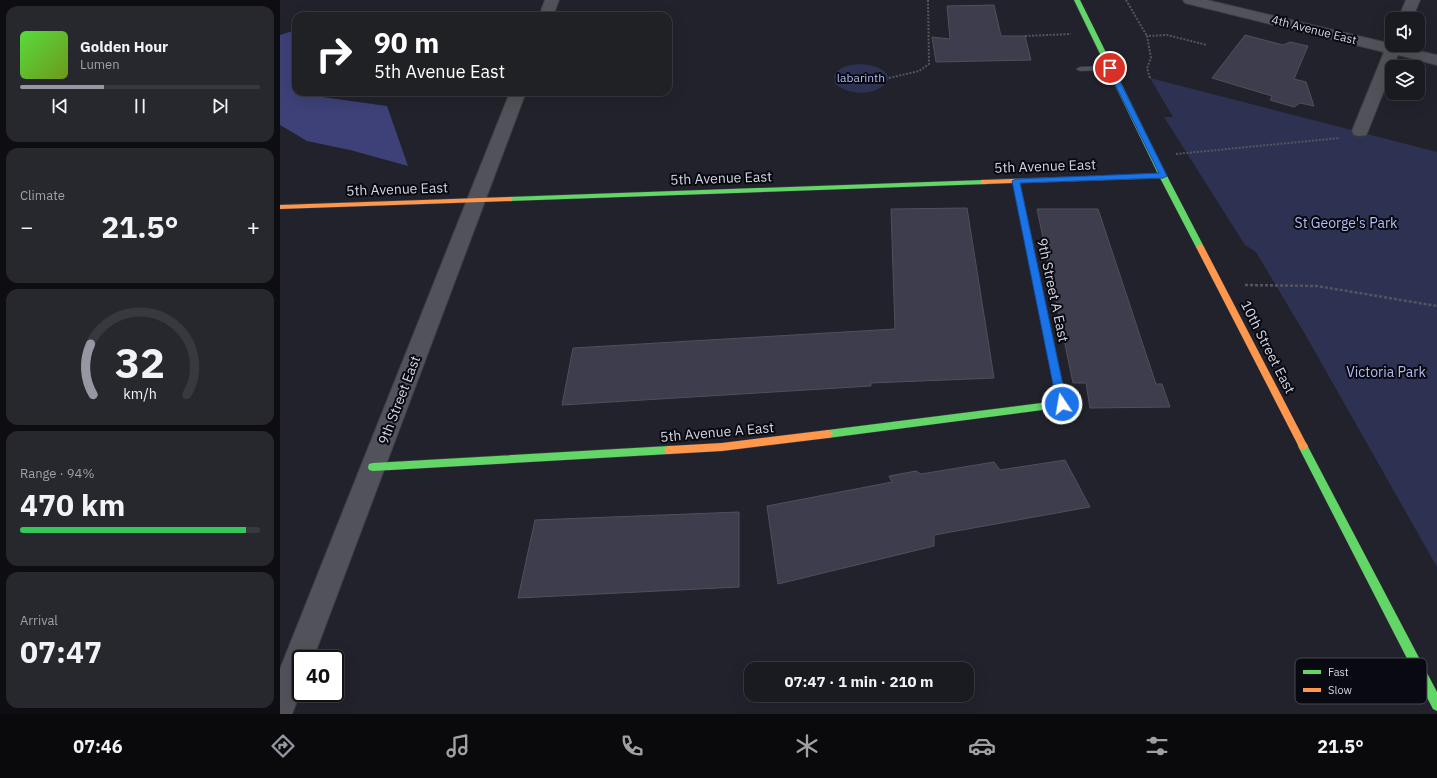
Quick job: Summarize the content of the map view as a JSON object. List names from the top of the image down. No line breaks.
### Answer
{"streets":{"street":["4th Avenue East","5th Avenue East","9th Street A East","10th Street East","9th Street East","5th Avenue A East"]},"crossings":[["5th Avenue East","9th Street A East"],["5th Avenue East","10th Street East"],["5th Avenue East","9th Street East"],["9th Street A East","5th Avenue A East"],["9th Street East","5th Avenue A East"]],"parks":["labarinth","St George's Park","Victoria Park"],"legend":["Fast","Slow"],"page":{"turn":["90 m","5th Avenue East"],"song":["Golden Hour","Lumen"],"tile":["Climate",["Range · 94%","470 km"],["Arrival","07:47"]],"heat":["−","21.5°","+"],"limit":"40","trip":"07:47 · 1 min · 210 m","tabs":["07:46","21.5°"],"gauge":["32","km/h"]}}
